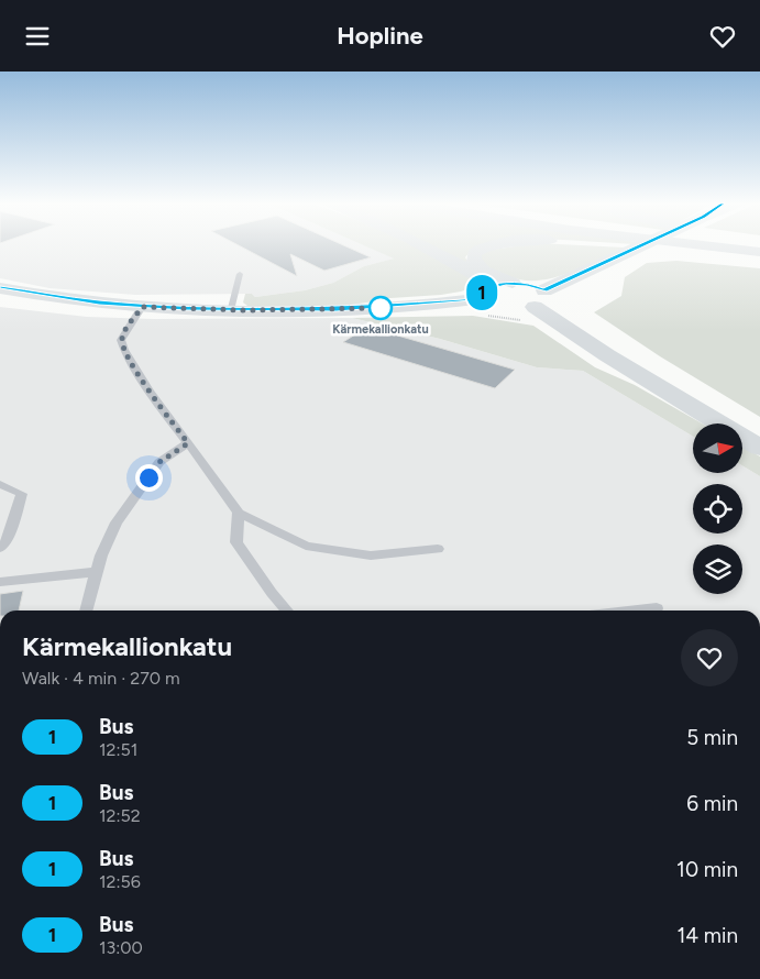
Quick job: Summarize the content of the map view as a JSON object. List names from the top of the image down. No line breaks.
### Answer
{"places":["Kärmekallionkatu"],"lines":["bus line 1"],"north":"right","page":{"header":"Hopline","on_map":"1","heading":["Kärmekallionkatu","Walk · 4 min · 270 m"],"list":[{"mark":"1","name":"Bus","note":"12:51","value":"5 min"},{"mark":"1","name":"Bus","note":"12:52","value":"6 min"},{"mark":"1","name":"Bus","note":"12:56","value":"10 min"},{"mark":"1","name":"Bus","note":"13:00","value":"14 min"}]}}
